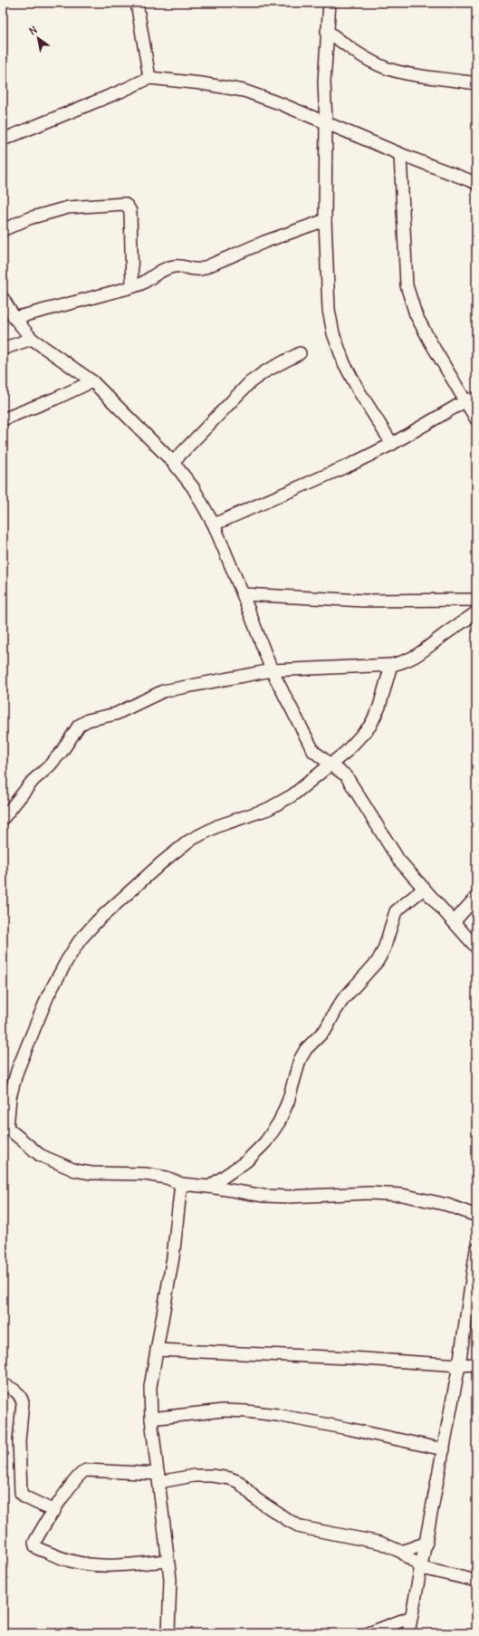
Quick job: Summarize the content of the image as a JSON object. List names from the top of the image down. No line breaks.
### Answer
{"north":"top left"}
